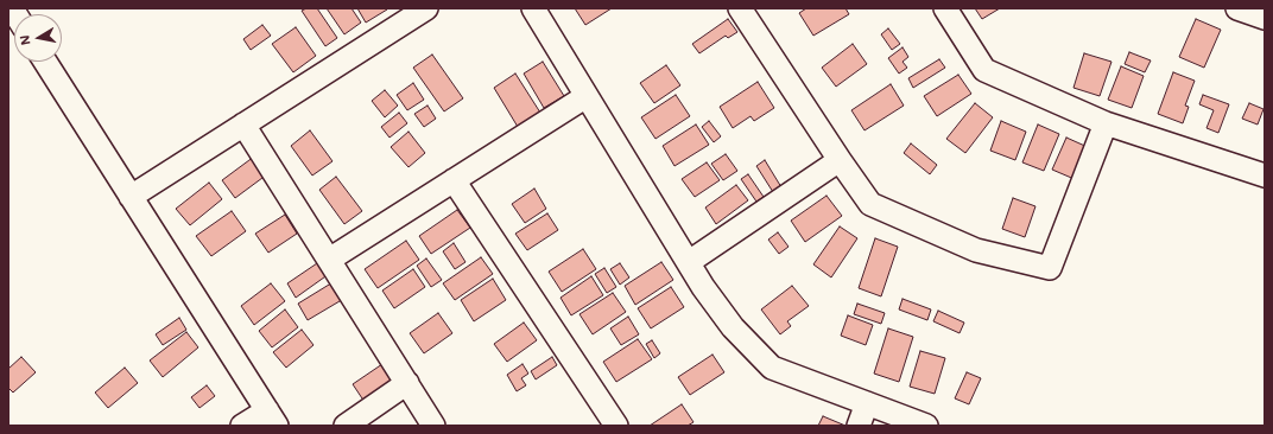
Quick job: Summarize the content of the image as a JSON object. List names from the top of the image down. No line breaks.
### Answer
{"north":"left"}
